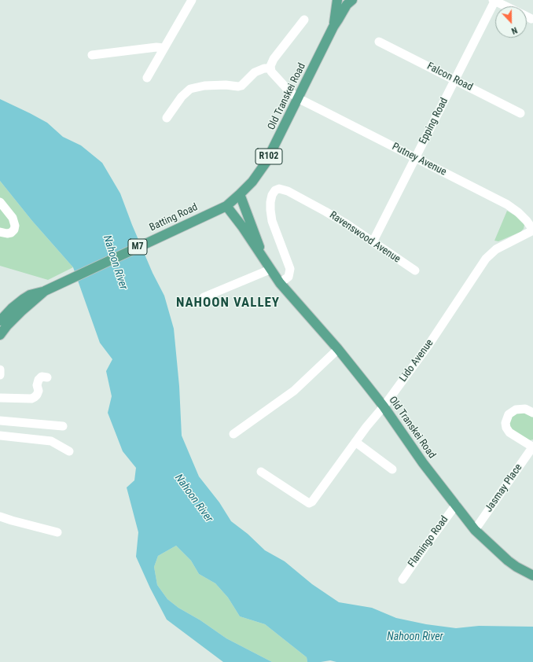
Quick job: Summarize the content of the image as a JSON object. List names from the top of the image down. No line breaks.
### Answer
{"streets":{"main road":["Old Transkei Road","R102","Batting Road","M7"],"street":["Falcon Road","Epping Road","Putney Avenue","Ravenswood Avenue","Lido Avenue","Jasmay Place","Flamingo Road"]},"crossings":[["Falcon Road","Epping Road"],["Old Transkei Road","Putney Avenue"],["Old Transkei Road","Batting Road"],["Old Transkei Road","Ravenswood Avenue"],["Old Transkei Road","Lido Avenue"],["Old Transkei Road","Jasmay Place"],["Old Transkei Road","Flamingo Road"],["Epping Road","Putney Avenue"],["Epping Road","Ravenswood Avenue"],["Putney Avenue","Lido Avenue"]],"districts":["NAHOON VALLEY"],"water":["Nahoon River"],"north":"bottom"}
